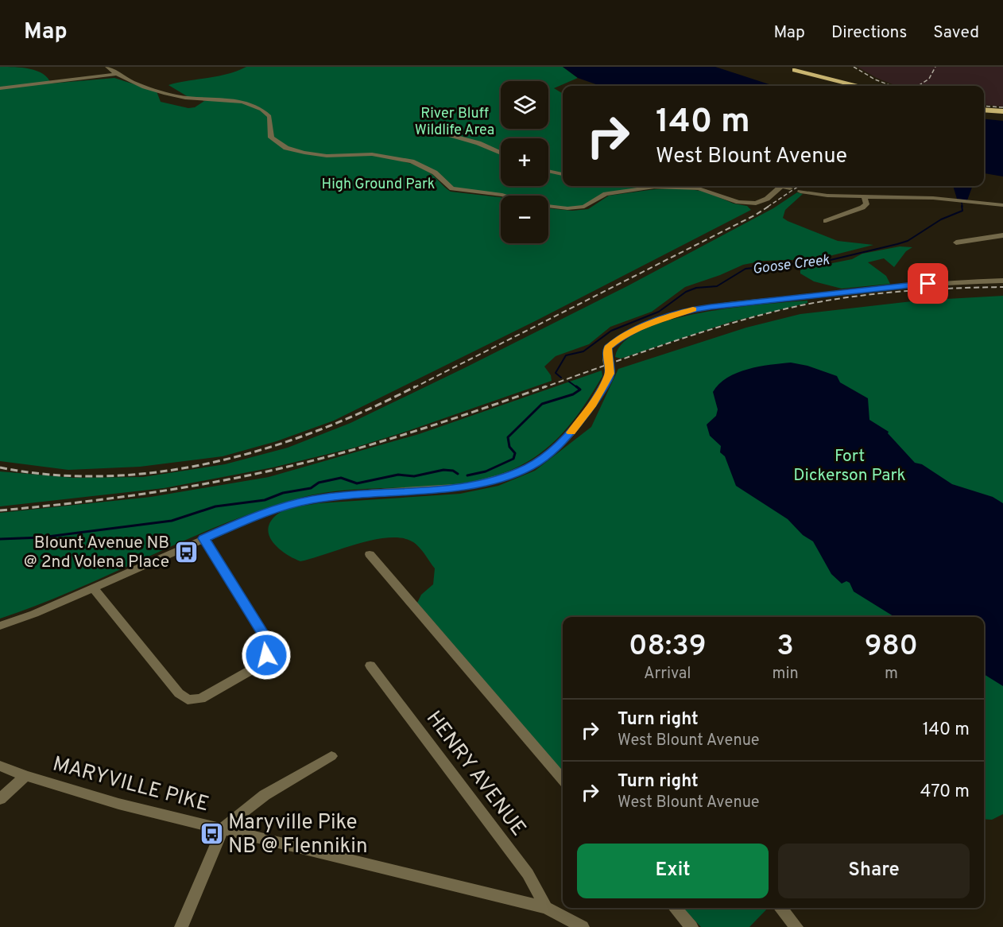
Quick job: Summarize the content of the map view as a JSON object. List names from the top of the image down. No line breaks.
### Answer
{"streets":{"street":["HENRY AVENUE","MARYVILLE PIKE"]},"crossings":[["HENRY AVENUE","MARYVILLE PIKE"]],"water":["Goose Creek"],"parks":["River Bluff Wildlife Area","High Ground Park","Fort Dickerson Park"],"places":{"bus stop":["Blount Avenue NB @ 2nd Volena Place","Maryville Pike NB @ Flennikin"]},"page":{"header":"Map","nav":["Map","Directions","Saved"],"map_buttons":["+","−"],"turn":["140 m","West Blount Avenue"],"eta":["08:39","Arrival","3","min","980","m"],"list":[{"name":"Turn right","note":"West Blount Avenue","value":"140 m"},{"name":"Turn right","note":"West Blount Avenue","value":"470 m"}],"buttons":["Exit","Share"]}}
